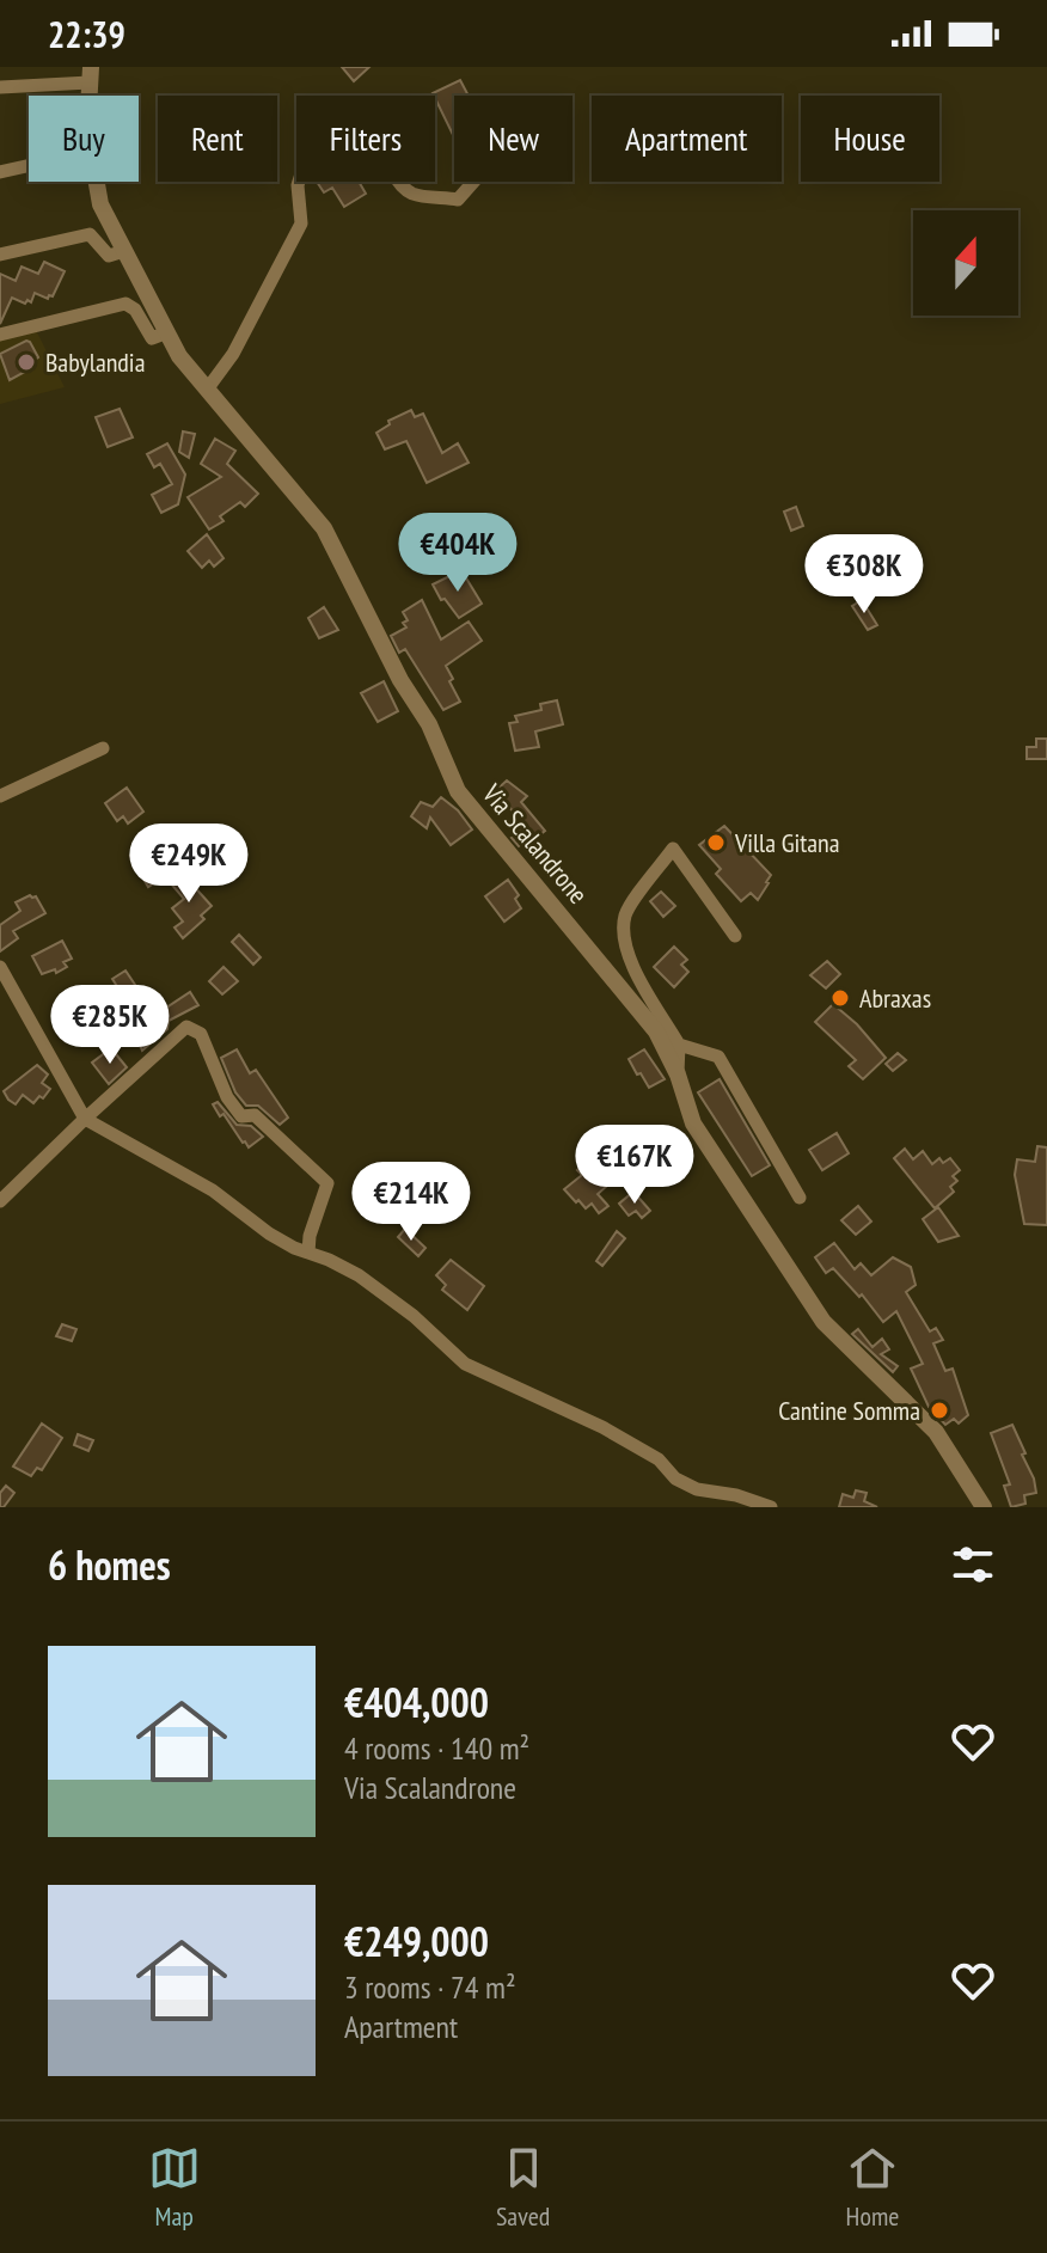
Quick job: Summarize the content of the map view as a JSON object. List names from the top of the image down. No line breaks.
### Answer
{"streets":{"street":["Via Scalandrone"]},"places":["Babylandia","Villa Gitana","Abraxas","Cantine Somma"],"north":"top","page":{"status":"22:39","chip":["Buy","Rent","Filters","New","Apartment","House"],"price":["€404K","€308K","€249K","€285K","€167K","€214K"],"heading":"6 homes","list":[{"name":"€404,000","note":"4 rooms · 140 m² · Via Scalandrone"},{"name":"€249,000","note":"3 rooms · 74 m² · Apartment"}],"tabs":["Map","Saved","Home"]}}
